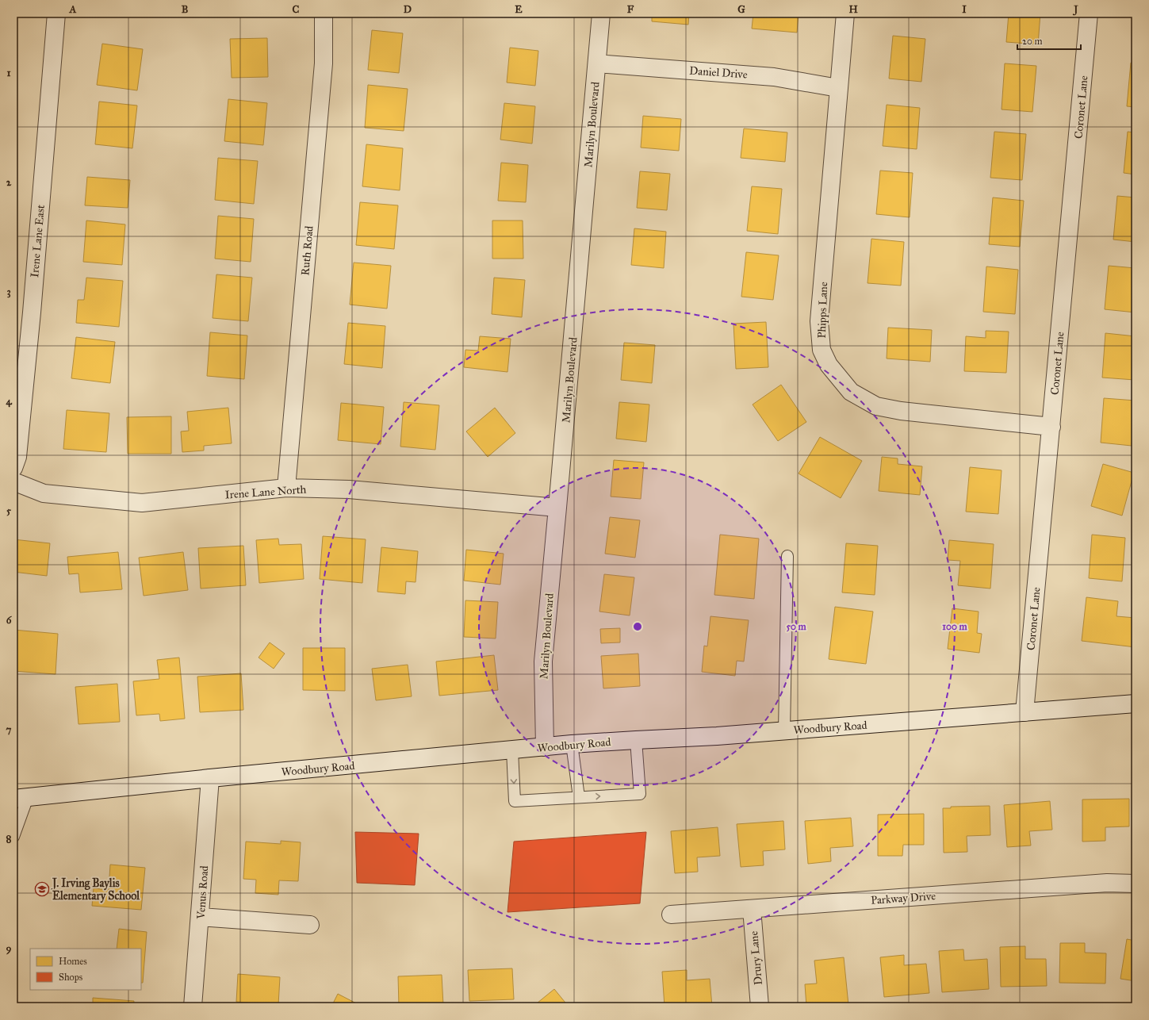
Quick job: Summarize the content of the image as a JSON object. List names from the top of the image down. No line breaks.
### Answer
{"streets":{"street":["Daniel Drive","Coronet Lane","Marilyn Boulevard","Irene Lane East","Ruth Road","Phipps Lane","Irene Lane North","Woodbury Road","Venus Road","Parkway Drive","Drury Lane"]},"crossings":[["Daniel Drive","Marilyn Boulevard"],["Daniel Drive","Phipps Lane"],["Coronet Lane","Phipps Lane"],["Coronet Lane","Woodbury Road"],["Marilyn Boulevard","Irene Lane North"],["Marilyn Boulevard","Woodbury Road"],["Ruth Road","Irene Lane North"],["Woodbury Road","Venus Road"],["Parkway Drive","Drury Lane"]],"places":{"school or university":["J. Irving Baylis Elementary School"]},"legend":["Homes","Shops"],"scale_bar":"20 m","grid":{"columns":["A","B","C","D","E","F","G","H","I","J"],"rows":["1","2","3","4","5","6","7","8","9"]},"rings":["50 m","100 m"]}
